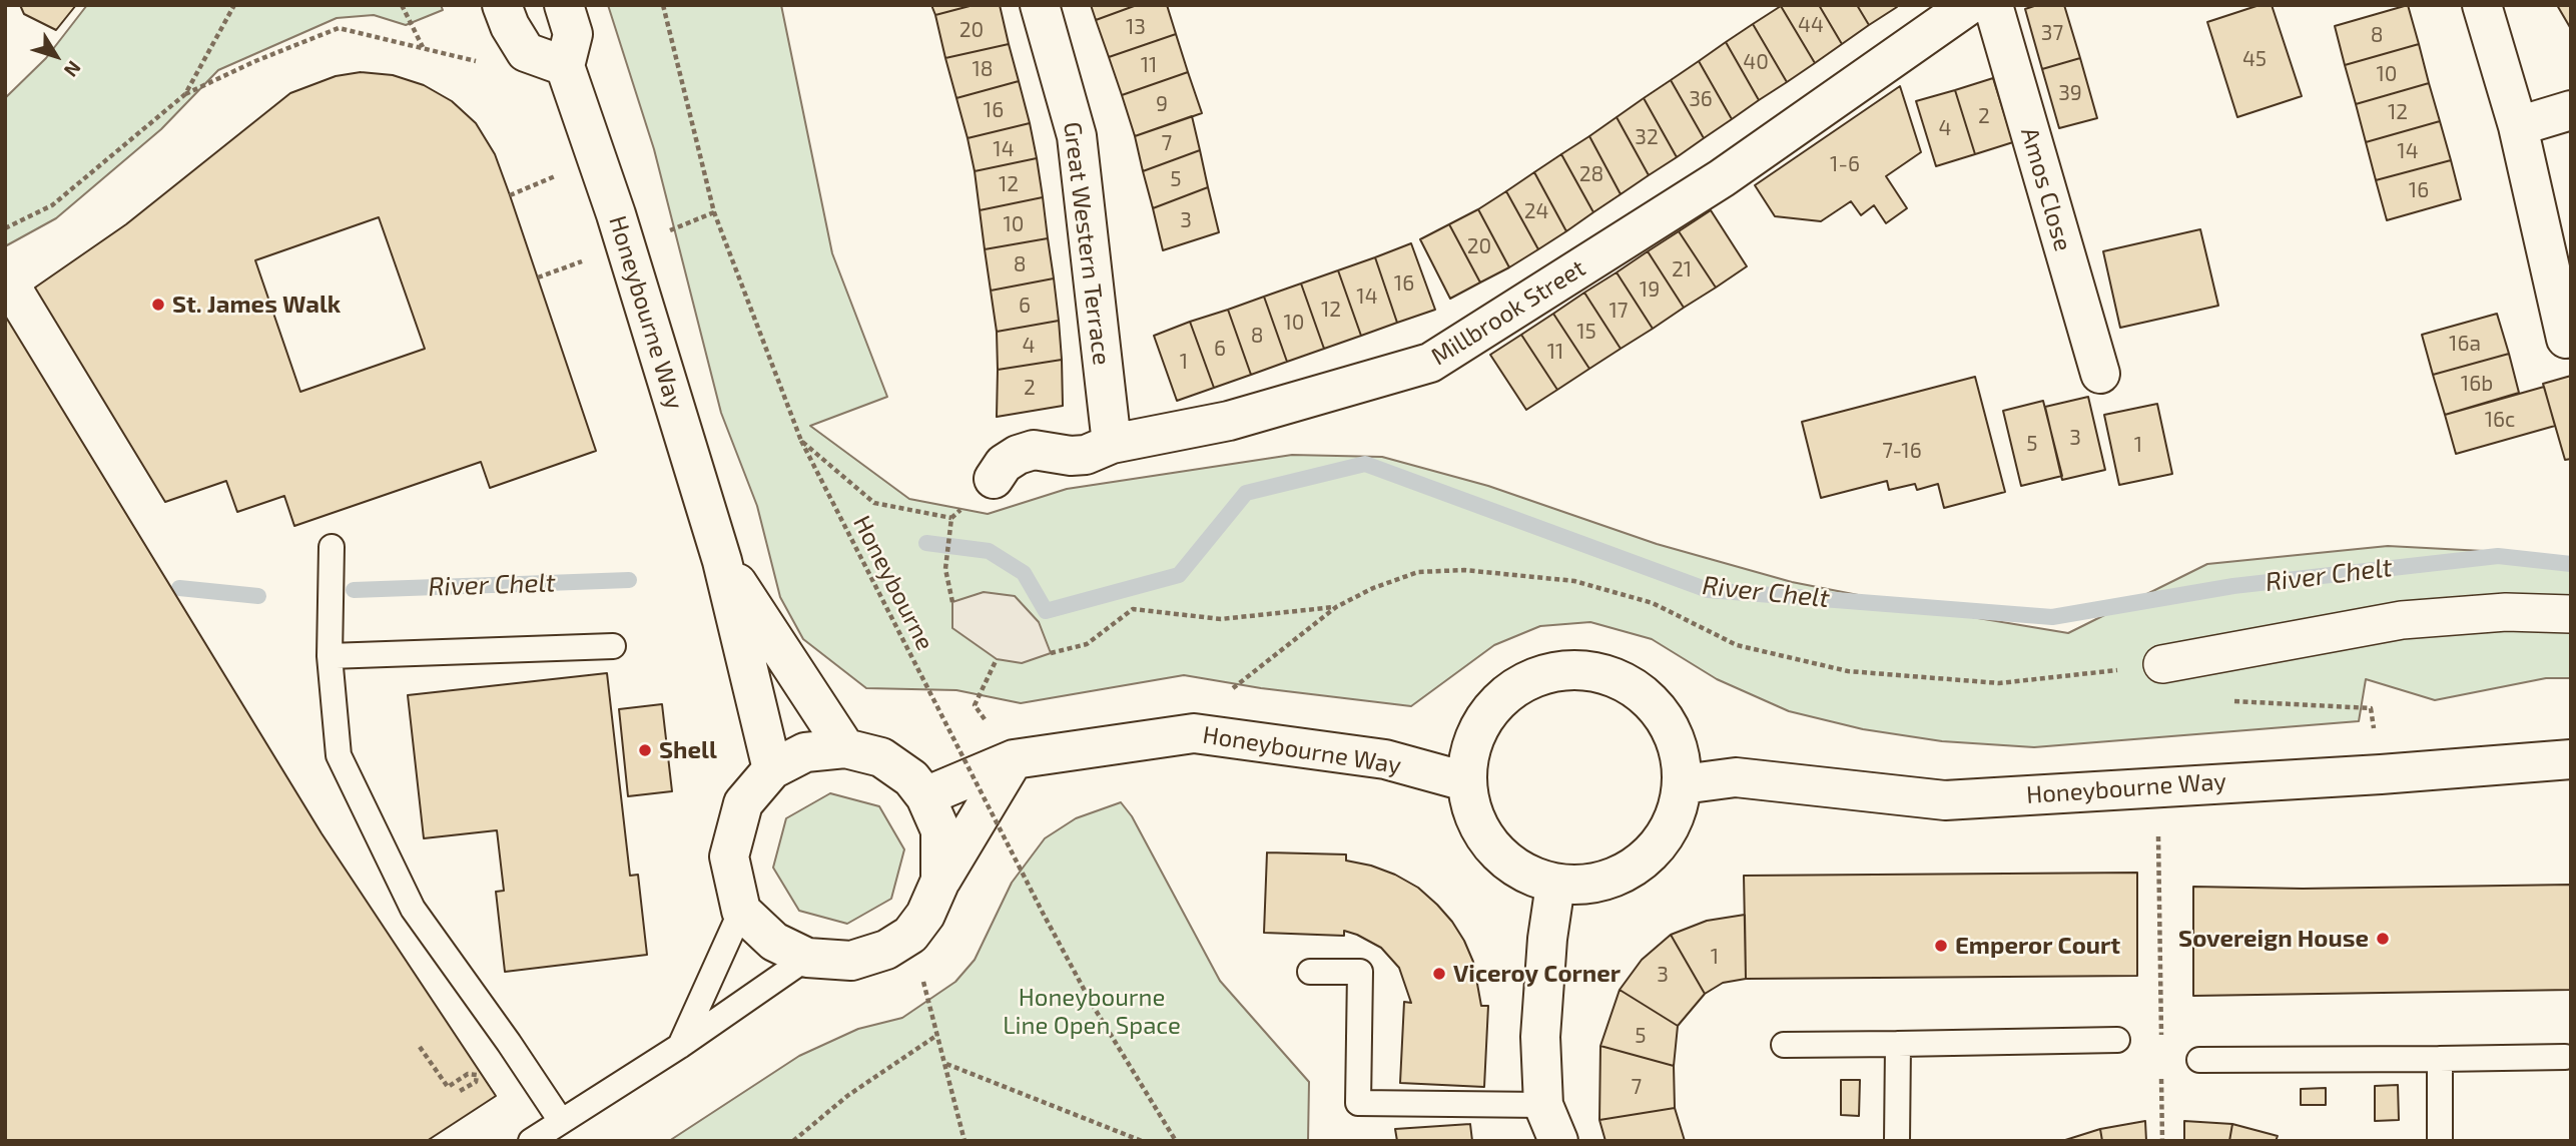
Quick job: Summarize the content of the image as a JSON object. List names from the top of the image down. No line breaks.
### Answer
{"streets":{"street":["Amos Close","Great Western Terrace","Honeybourne Way","Millbrook Street"],"path":["Honeybourne"]},"crossings":[["Great Western Terrace","Millbrook Street"]],"water":["River Chelt"],"parks":["Honeybourne Line Open Space"],"places":["St. James Walk","Shell","Sovereign House","Emperor Court","Viceroy Corner"],"house_numbers":["44","13","20","37","8","45","40","11","18","10","39","36","9","16","12","2","4","32","7","14","14","1-6","28","5","12","16","24","3","10","20","8","21","16","19","14","6","12","17","10","15","8","16a","4","6","11","1","16b","2","16c","3","5","1","7-16","1","3","5","7"],"north":"bottom right"}
